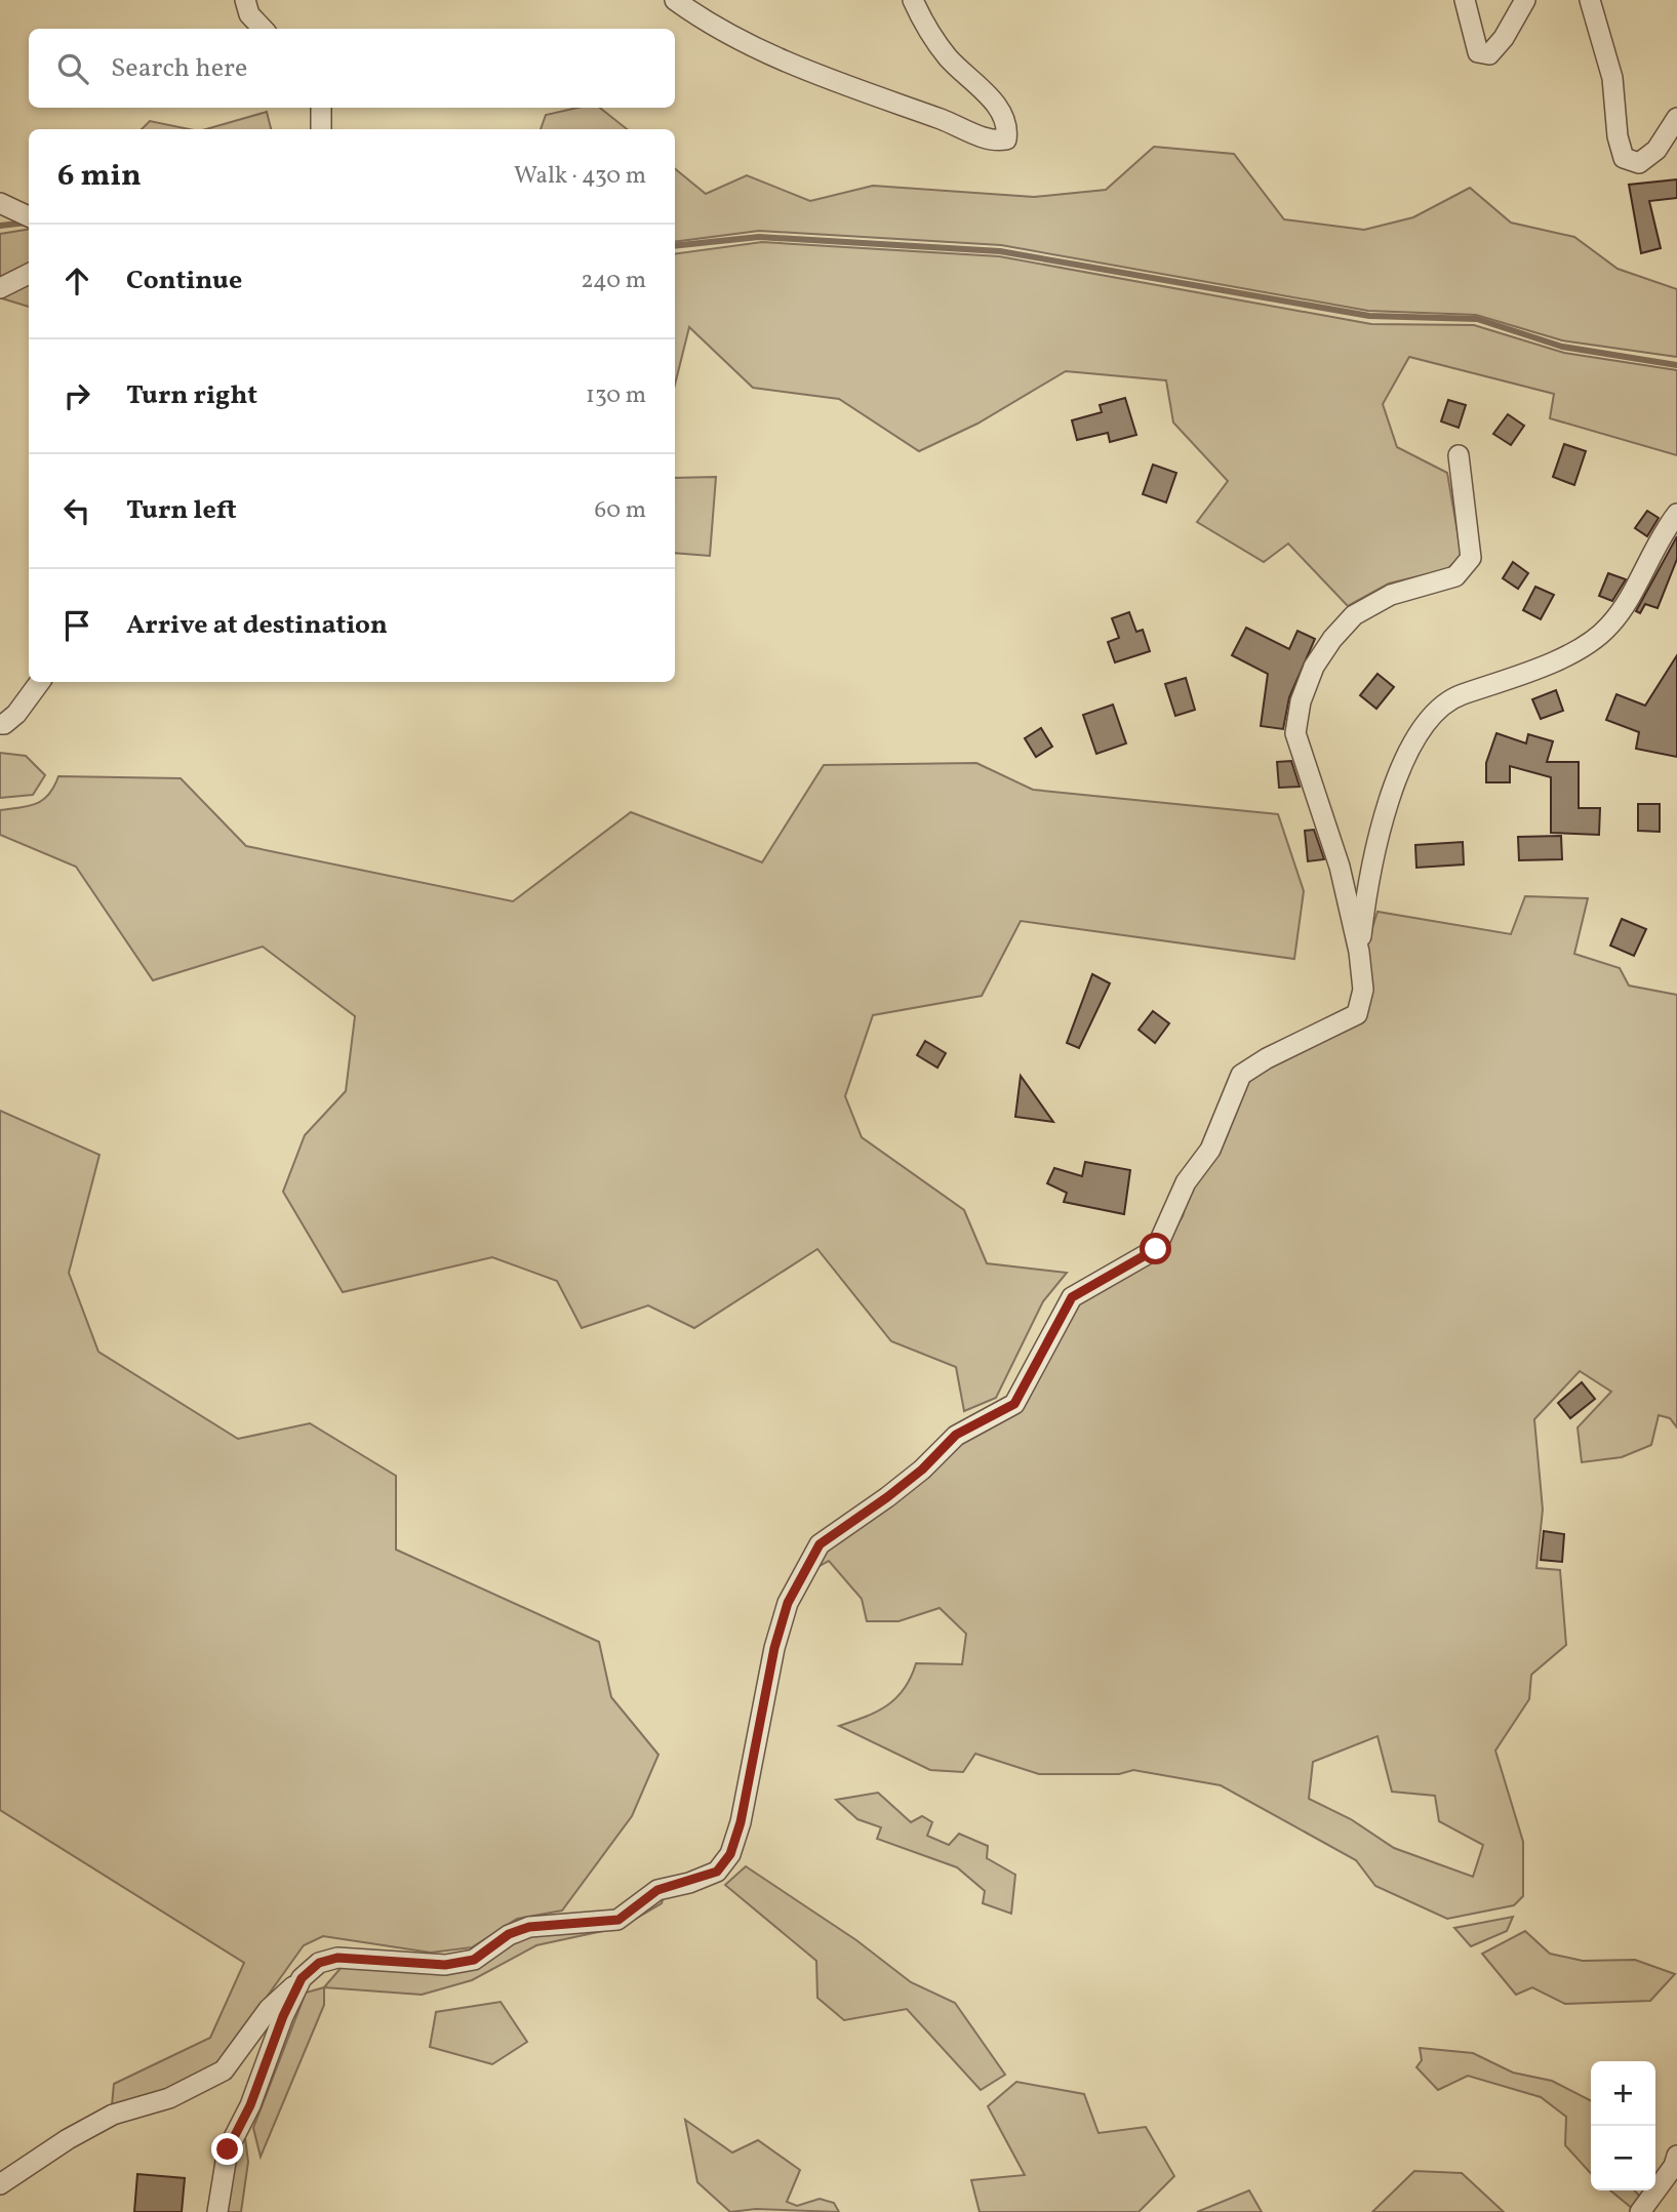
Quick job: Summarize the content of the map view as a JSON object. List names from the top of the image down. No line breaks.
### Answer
{"page":{"search":"Search here","heading":["6 min","Walk · 430 m"],"list":[["Continue","240 m"],["Turn right","130 m"],["Turn left","60 m"],"Arrive at destination"],"map_buttons":["+","−"]}}
